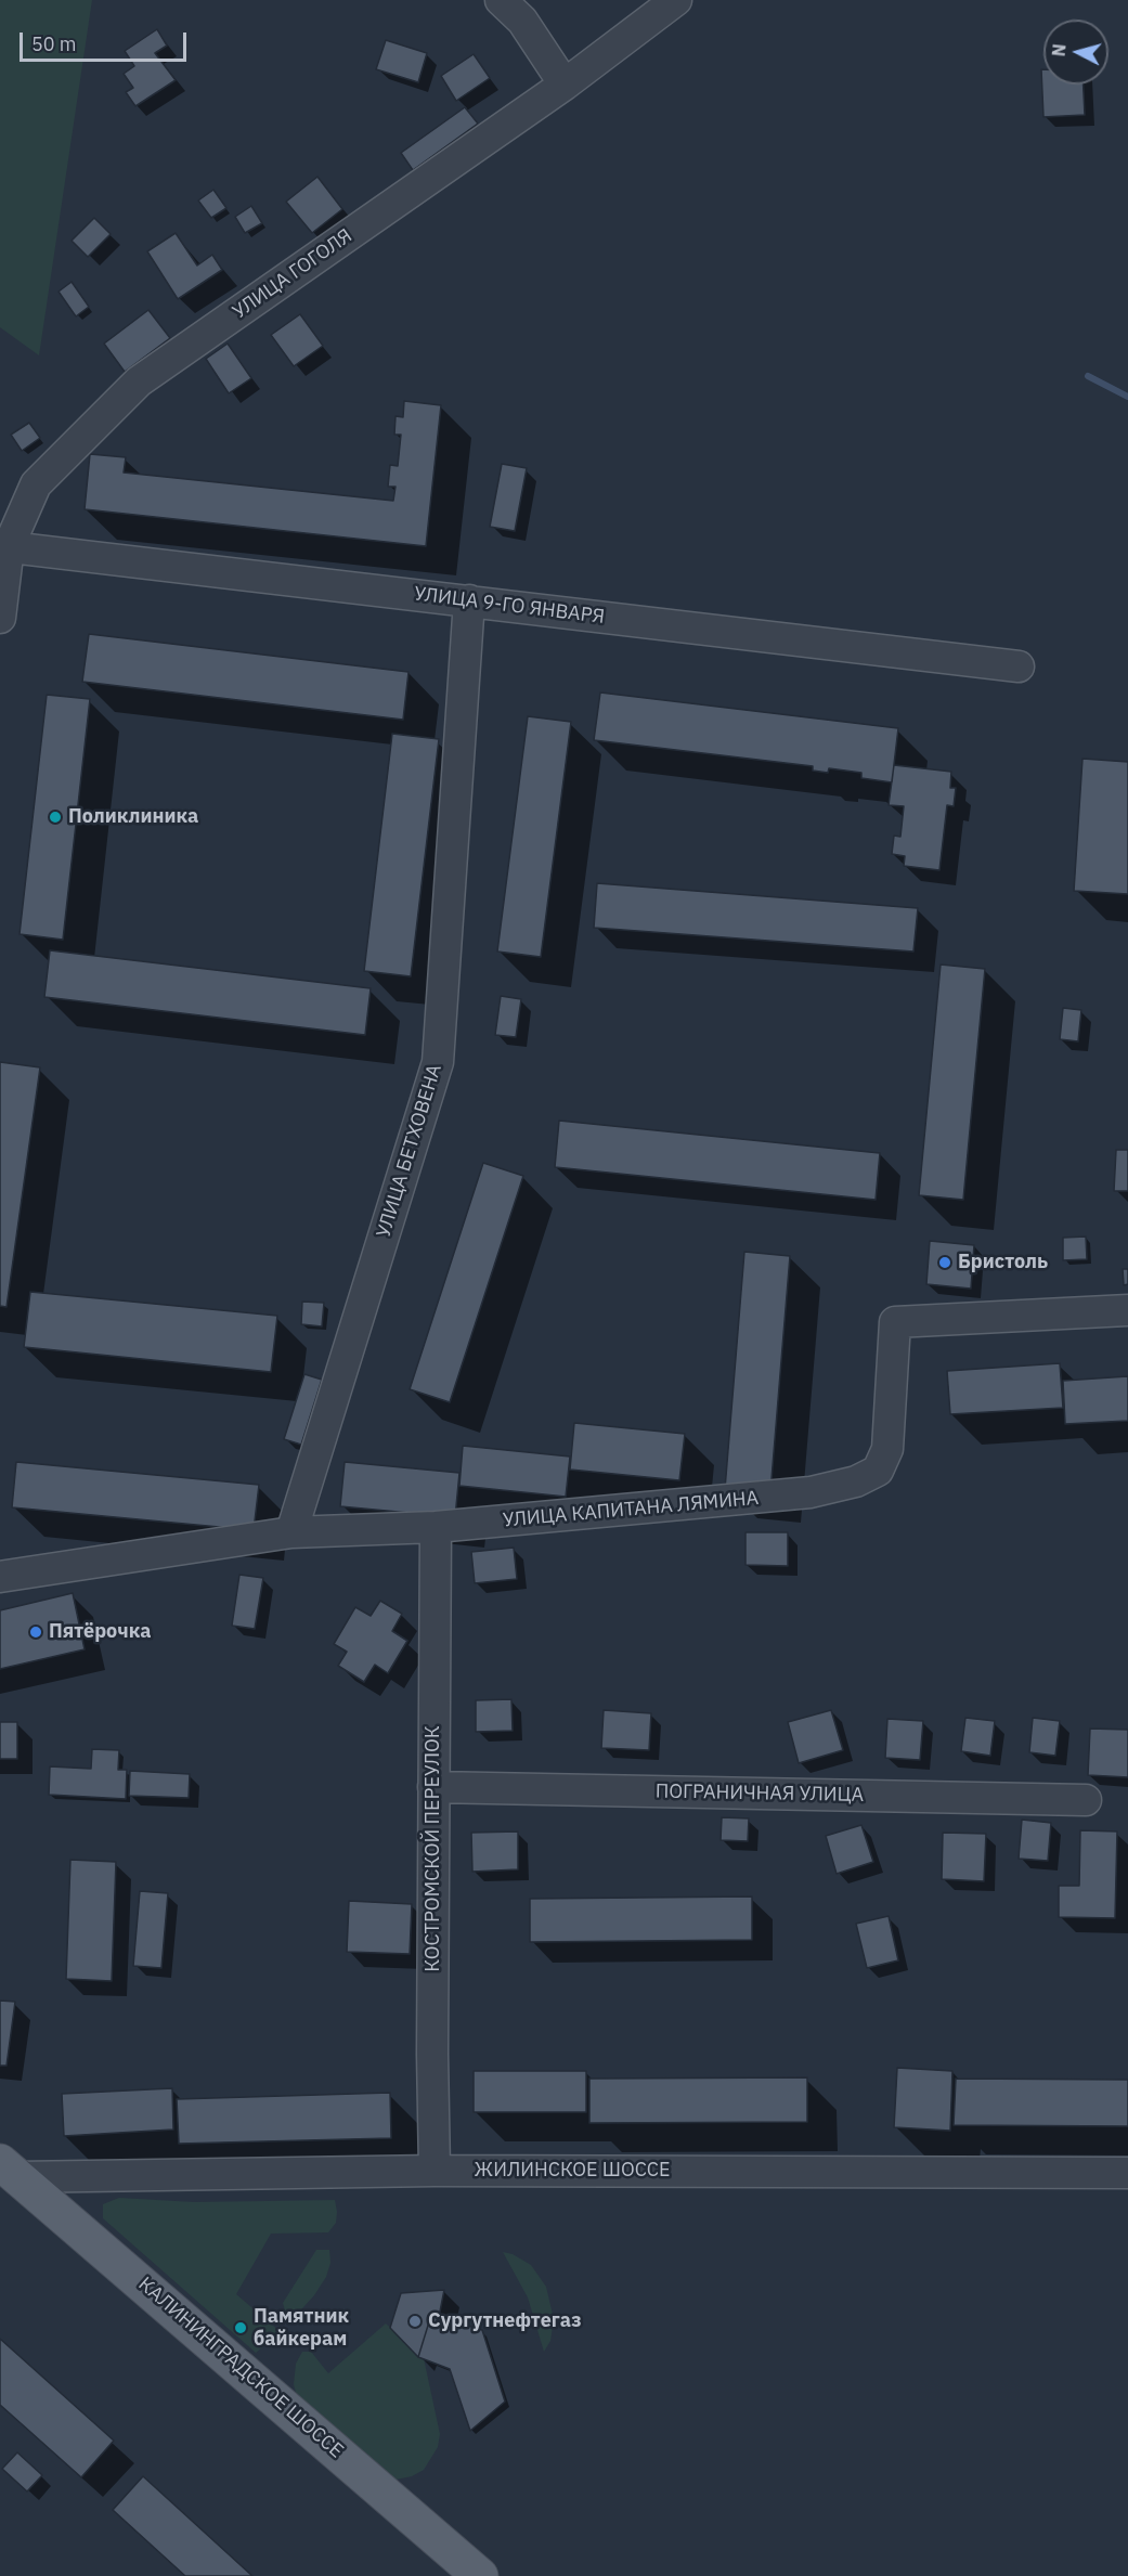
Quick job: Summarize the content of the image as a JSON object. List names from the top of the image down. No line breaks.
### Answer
{"streets":{"main road":["КАЛИНИНГРАДСКОЕ ШОССЕ"],"street":["УЛИЦА ГОГОЛЯ","УЛИЦА 9-ГО ЯНВАРЯ","УЛИЦА БЕТХОВЕНА","УЛИЦА КАПИТАНА ЛЯМИНА","ПОГРАНИЧНАЯ УЛИЦА","КОСТРОМСКОЙ ПЕРЕУЛОК","ЖИЛИНСКОЕ ШОССЕ"]},"crossings":[["УЛИЦА ГОГОЛЯ","УЛИЦА 9-ГО ЯНВАРЯ"],["УЛИЦА 9-ГО ЯНВАРЯ","УЛИЦА БЕТХОВЕНА"],["УЛИЦА БЕТХОВЕНА","УЛИЦА КАПИТАНА ЛЯМИНА"],["УЛИЦА КАПИТАНА ЛЯМИНА","КОСТРОМСКОЙ ПЕРЕУЛОК"],["ПОГРАНИЧНАЯ УЛИЦА","КОСТРОМСКОЙ ПЕРЕУЛОК"],["КОСТРОМСКОЙ ПЕРЕУЛОК","ЖИЛИНСКОЕ ШОССЕ"],["ЖИЛИНСКОЕ ШОССЕ","КАЛИНИНГРАДСКОЕ ШОССЕ"]],"places":["Поликлиника","Бристоль","Пятёрочка","Сургутнефтегаз","Памятник байкерам"],"scale_bar":"50 m","north":"left"}
